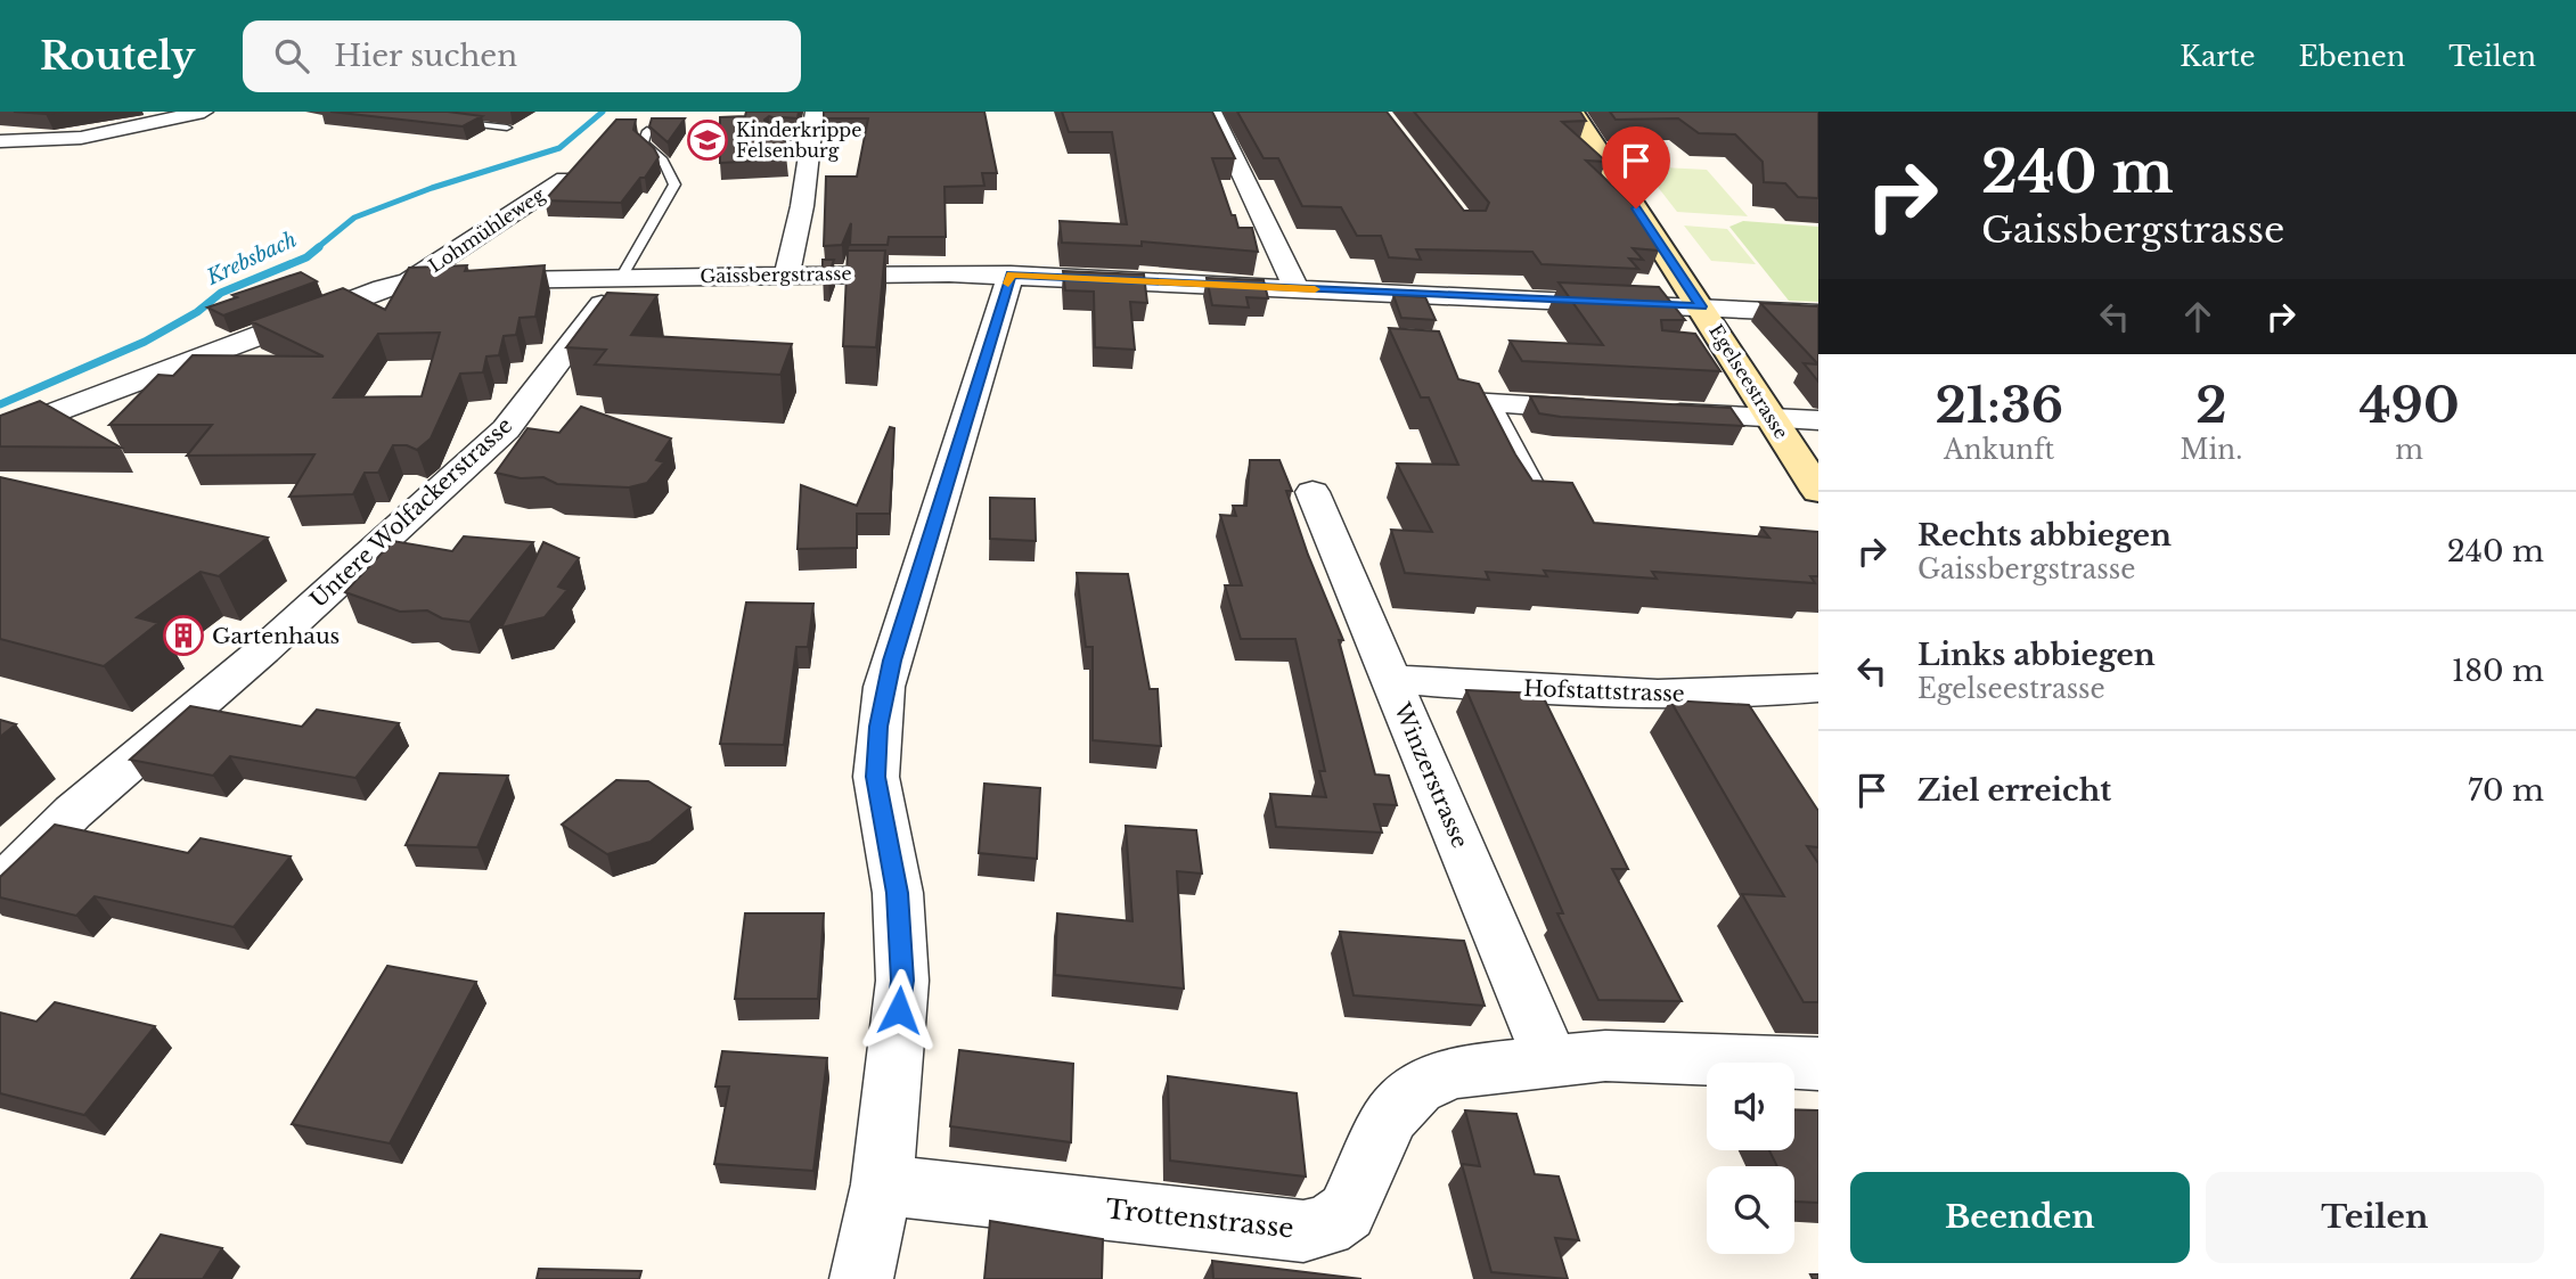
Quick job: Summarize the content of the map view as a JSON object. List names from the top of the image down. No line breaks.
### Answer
{"streets":{"main road":["Egelseestrasse"],"street":["Lohmühleweg","Gaissbergstrasse","Untere Wolfackerstrasse","Hofstattstrasse","Winzerstrasse","Trottenstrasse"]},"crossings":[["Lohmühleweg","Gaissbergstrasse"],["Gaissbergstrasse","Egelseestrasse"],["Gaissbergstrasse","Untere Wolfackerstrasse"],["Hofstattstrasse","Winzerstrasse"],["Winzerstrasse","Trottenstrasse"]],"water":["Krebsbach"],"places":{"school or university":["Kinderkrippe Felsenburg"],"building":["Gartenhaus"]},"page":{"header":"Routely","search":"Hier suchen","nav":["Karte","Ebenen","Teilen"],"turn":["240 m","Gaissbergstrasse"],"eta":["21:36","Ankunft","2","Min.","490","m"],"list":[{"name":"Rechts abbiegen","note":"Gaissbergstrasse","value":"240 m"},{"name":"Links abbiegen","note":"Egelseestrasse","value":"180 m"},{"name":"Ziel erreicht","value":"70 m"}],"buttons":["Beenden","Teilen"]}}
